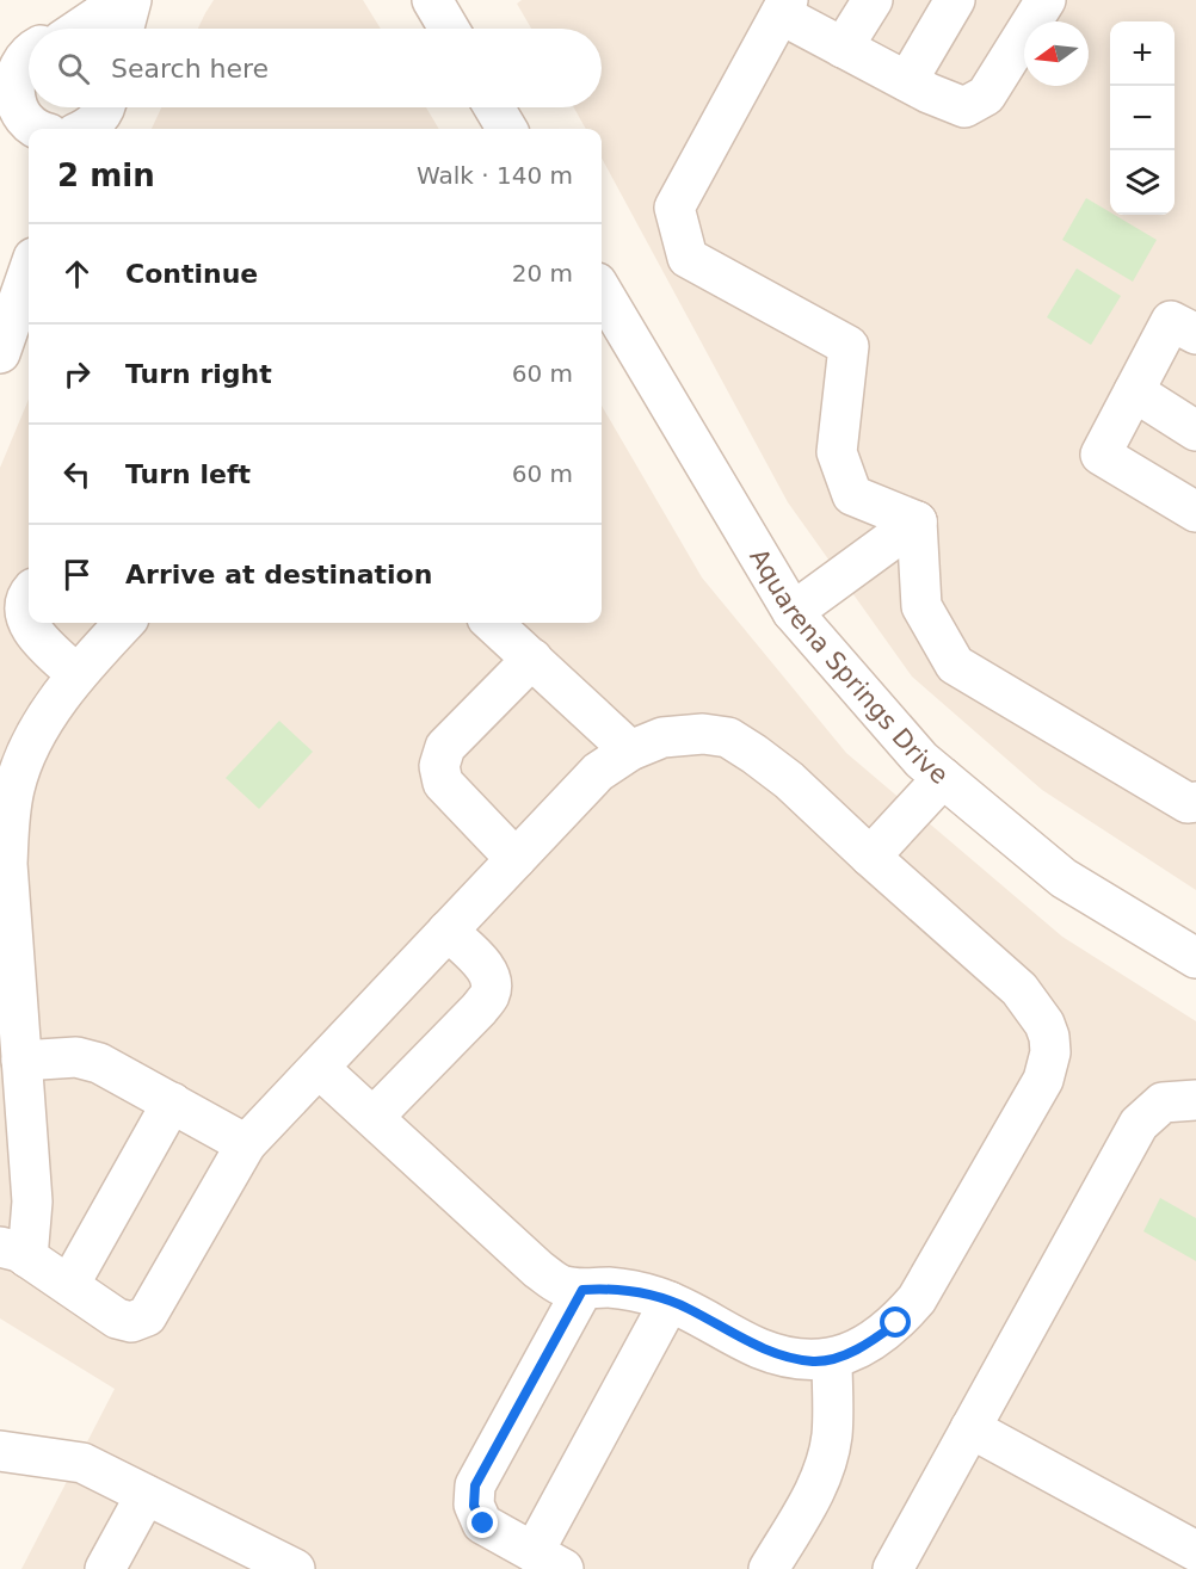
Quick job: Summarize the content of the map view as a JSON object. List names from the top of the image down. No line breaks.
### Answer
{"streets":{"street":["Aquarena Springs Drive"]},"north":"left","page":{"map_buttons":["+","−"],"search":"Search here","heading":["2 min","Walk · 140 m"],"list":[["Continue","20 m"],["Turn right","60 m"],["Turn left","60 m"],"Arrive at destination"]}}
